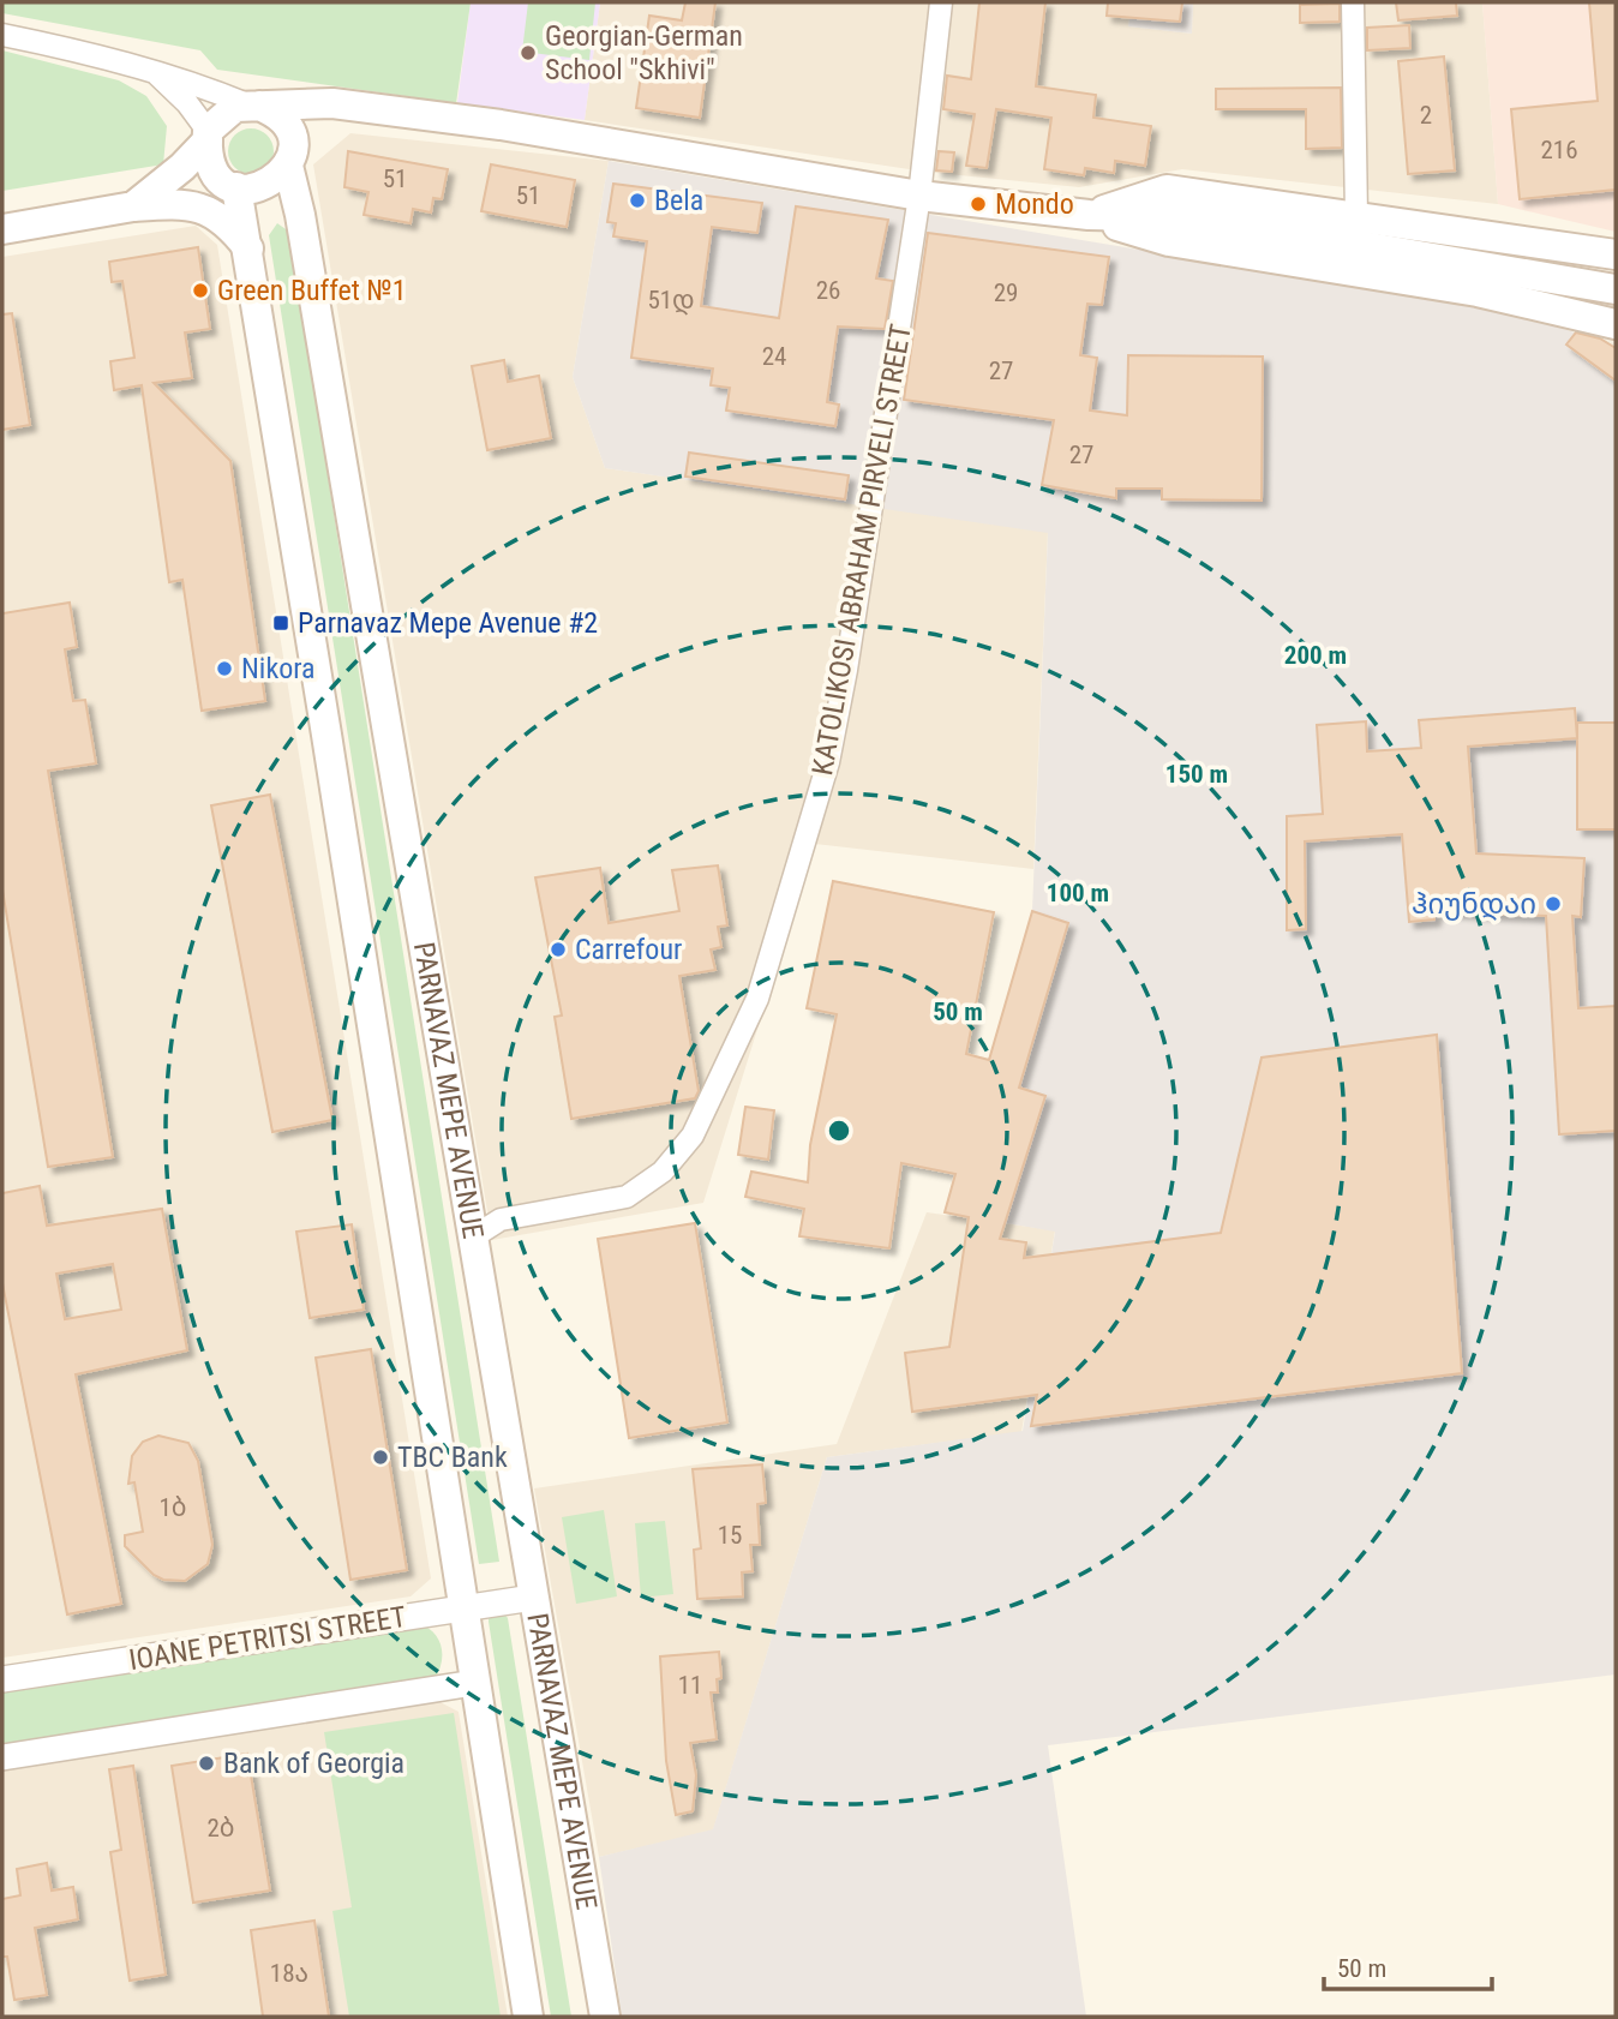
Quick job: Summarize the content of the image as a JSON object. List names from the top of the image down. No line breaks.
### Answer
{"streets":{"main road":["PARNAVAZ MEPE AVENUE"],"street":["KATOLIKOSI ABRAHAM PIRVELI STREET","IOANE PETRITSI STREET"]},"crossings":[["KATOLIKOSI ABRAHAM PIRVELI STREET","PARNAVAZ MEPE AVENUE"],["PARNAVAZ MEPE AVENUE","IOANE PETRITSI STREET"]],"places":{"other":["Georgian-German School \"Skhivi\"","Bela","Mondo","Green Buffet №1","Nikora","ჰიუნდაი","Carrefour","TBC Bank","Bank of Georgia"],"transit":["Parnavaz Mepe Avenue #2"]},"house_numbers":["2","216","51","51","26","29","51დ","24","27","27","1ბ","15","11","2ბ","18ა"],"scale_bar":"50 m","rings":["200 m","150 m","100 m","50 m"]}
